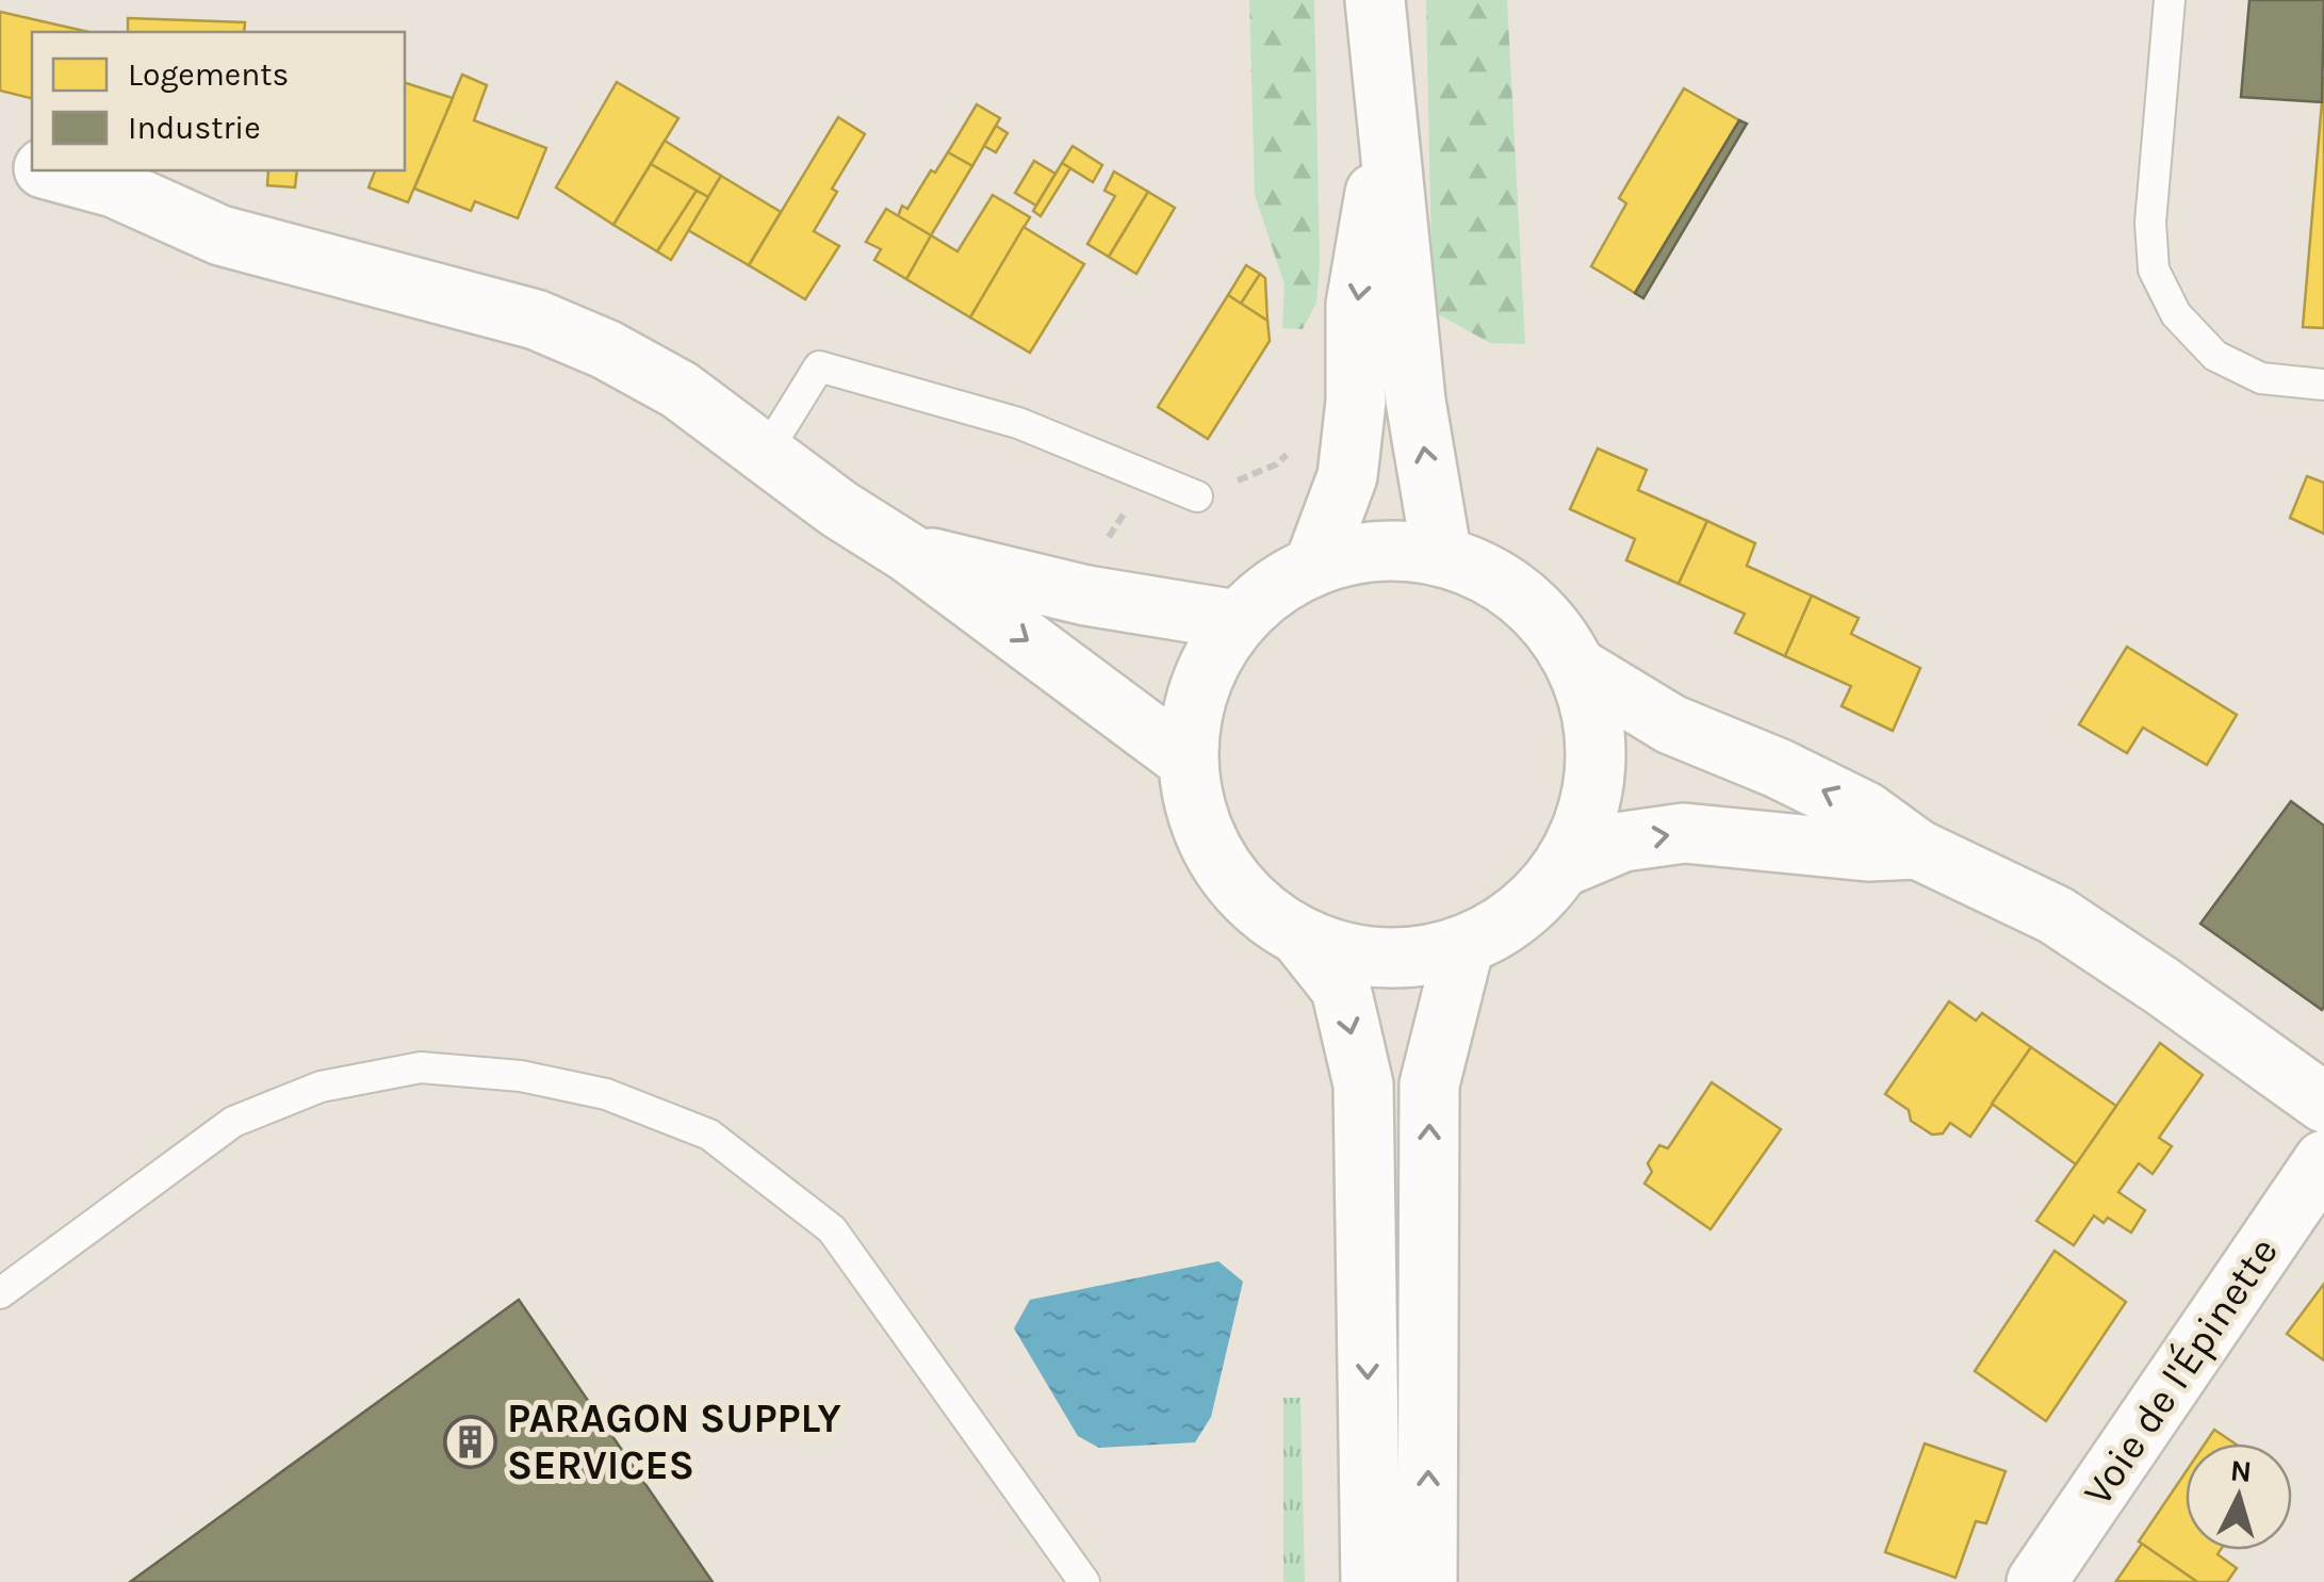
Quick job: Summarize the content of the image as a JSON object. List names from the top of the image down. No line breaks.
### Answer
{"streets":{"main road":["Voie de l'Épinette"]},"places":{"building":["PARAGON SUPPLY SERVICES"]},"legend":["Logements","Industrie"],"north":"top"}
